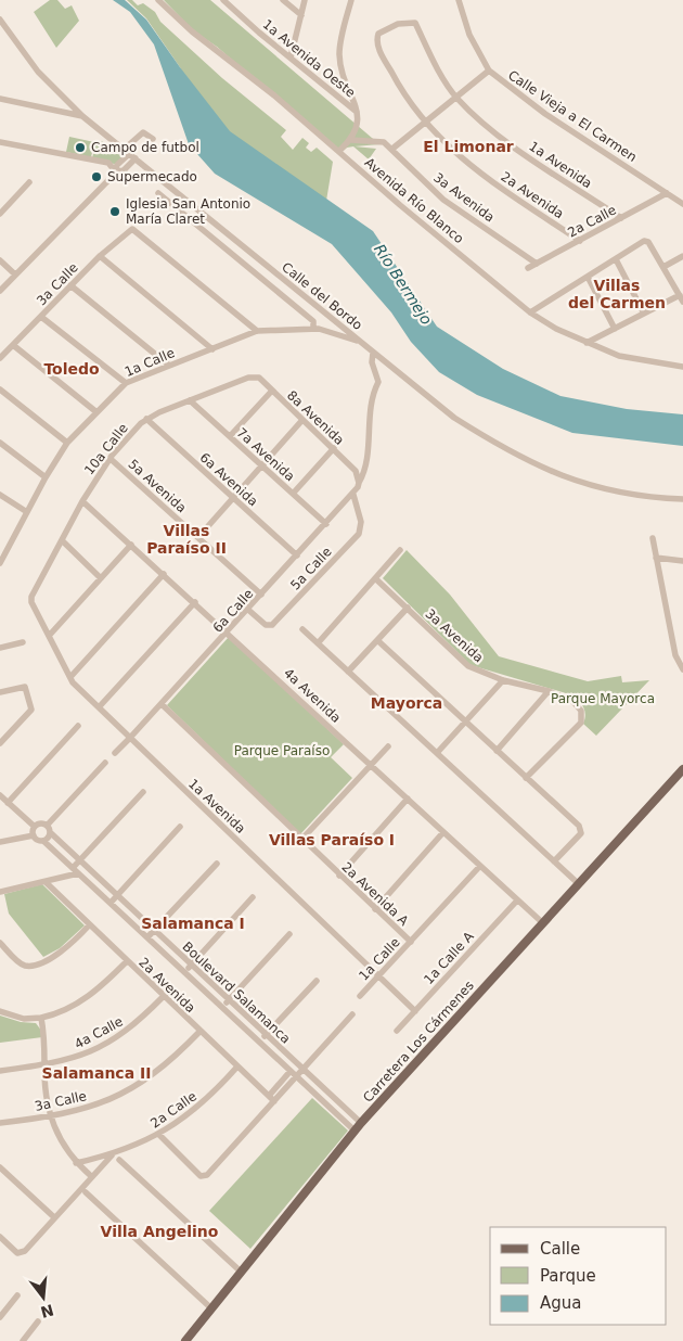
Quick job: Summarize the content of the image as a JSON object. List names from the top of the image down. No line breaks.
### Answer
{"streets":{"main road":["Carretera Los Cármenes"],"street":["1a Avenida Oeste","Calle Vieja a El Carmen","1a Avenida","2a Avenida","3a Avenida","Avenida Río Blanco","2a Calle","3a Calle","Calle del Bordo","1a Calle","8a Avenida","10a Calle","7a Avenida","6a Avenida","5a Avenida","5a Calle","6a Calle","4a Avenida","2a Avenida A","1a Calle A","Boulevard Salamanca","4a Calle"]},"crossings":[["Calle Vieja a El Carmen","2a Calle"],["1a Avenida","2a Avenida"],["1a Avenida","2a Calle"],["1a Avenida","1a Calle"],["1a Avenida","10a Calle"],["1a Avenida","6a Calle"],["1a Avenida","1a Calle A"],["2a Avenida","2a Calle"],["2a Avenida","3a Calle"],["2a Avenida","4a Calle"],["3a Avenida","2a Calle"],["3a Calle","1a Calle"],["Calle del Bordo","1a Calle"],["Calle del Bordo","6a Calle"],["1a Calle","4a Avenida"],["1a Calle","2a Avenida A"],["8a Avenida","10a Calle"],["8a Avenida","6a Calle"],["10a Calle","7a Avenida"],["10a Calle","6a Avenida"],["10a Calle","5a Avenida"],["10a Calle","4a Avenida"],["7a Avenida","6a Calle"],["6a Avenida","6a Calle"],["5a Avenida","6a Calle"],["5a Calle","6a Calle"],["6a Calle","4a Avenida"],["6a Calle","2a Avenida A"],["4a Avenida","1a Calle A"],["4a Avenida","Carretera Los Cármenes"],["Boulevard Salamanca","Carretera Los Cármenes"]],"districts":["El Limonar","Villas del Carmen","Toledo","Villas Paraíso II","Mayorca","Villas Paraíso I","Salamanca I","Salamanca II","Villa Angelino"],"water":["Río Bermejo"],"parks":["Parque Mayorca","Parque Paraíso"],"places":["Campo de futbol","Supermecado","Iglesia San Antonio María Claret"],"legend":["Calle","Parque","Agua"],"north":"bottom"}
